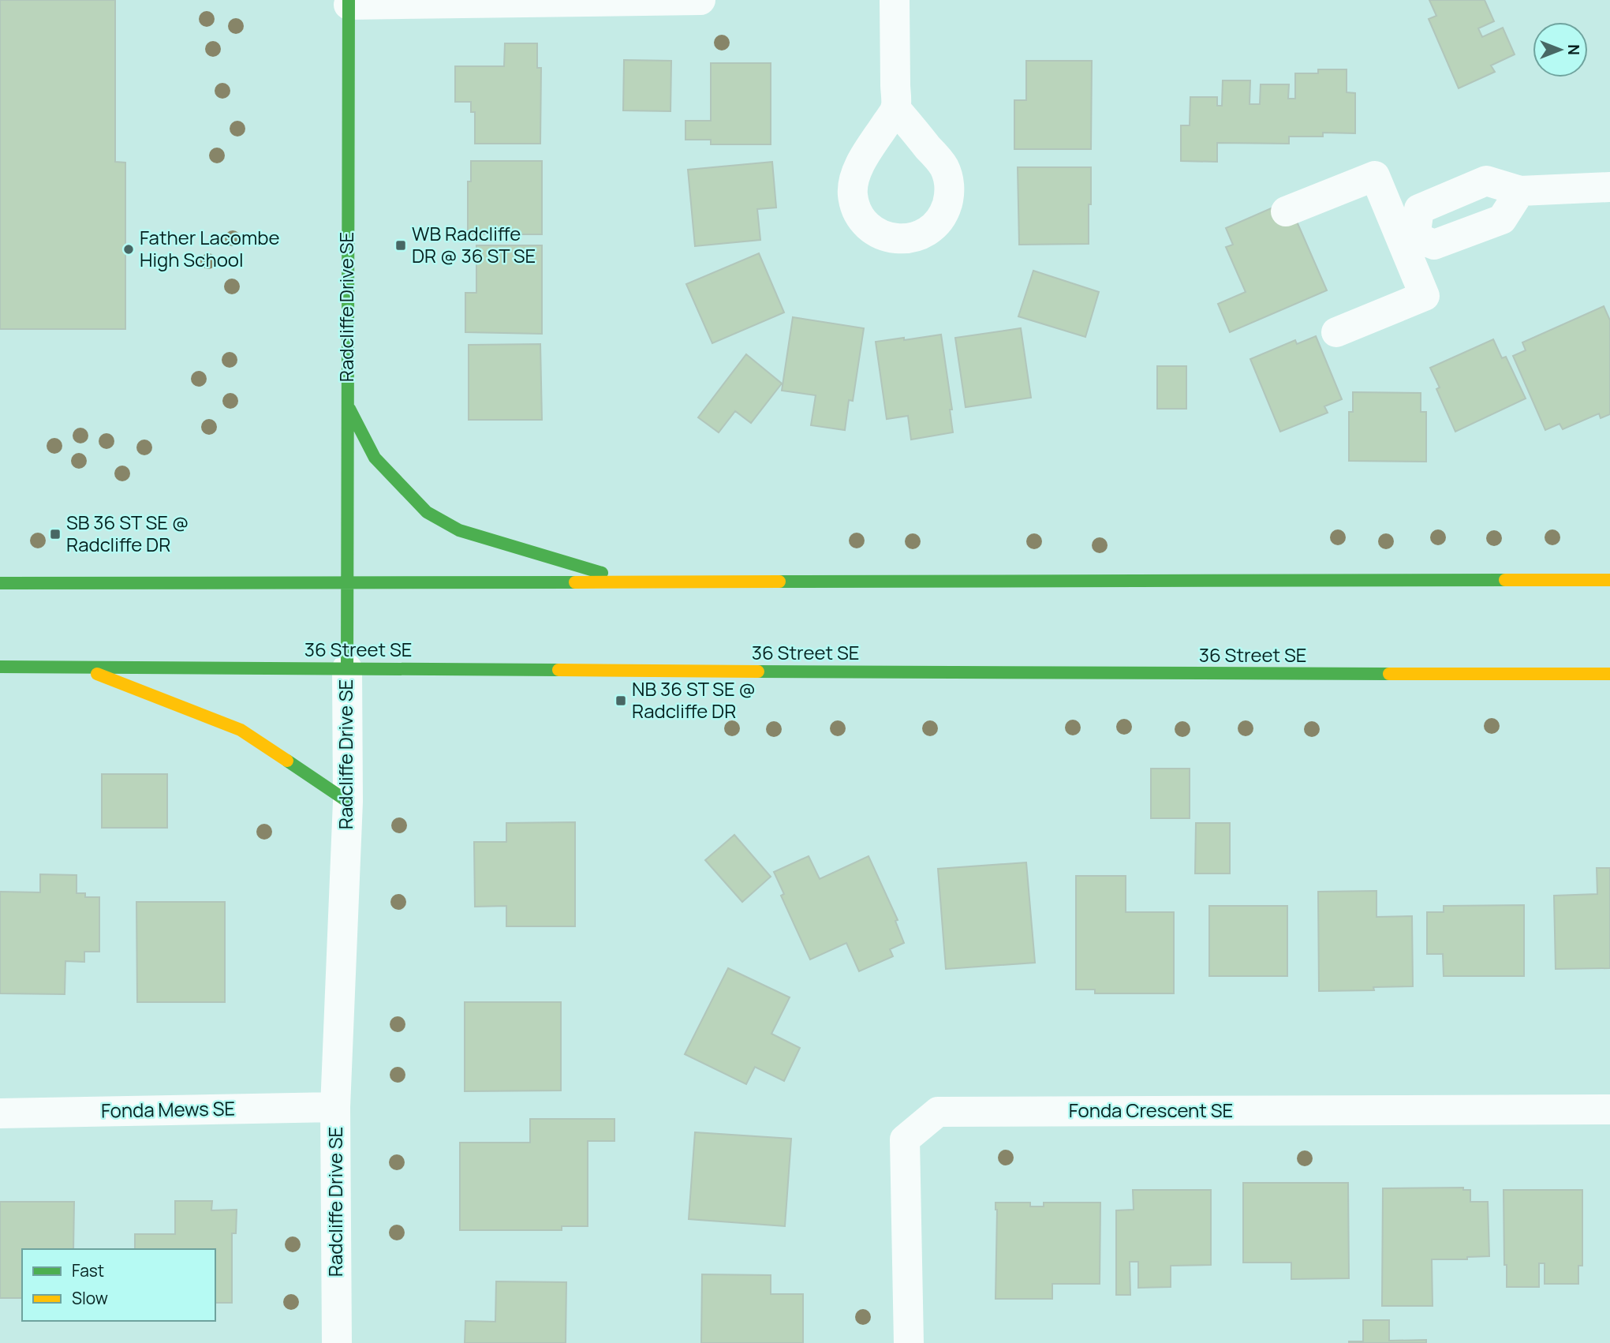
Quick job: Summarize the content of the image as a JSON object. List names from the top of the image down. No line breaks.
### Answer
{"streets":{"main road":["Radcliffe Drive SE","36 Street SE"],"street":["Fonda Mews SE","Fonda Crescent SE"]},"crossings":[["Radcliffe Drive SE","36 Street SE"],["Radcliffe Drive SE","Fonda Mews SE"]],"places":{"transit":["WB Radcliffe DR @ 36 ST SE","SB 36 ST SE @ Radcliffe DR","NB 36 ST SE @ Radcliffe DR"],"other":["Father Lacombe High School"]},"legend":["Fast","Slow"],"north":"right"}
